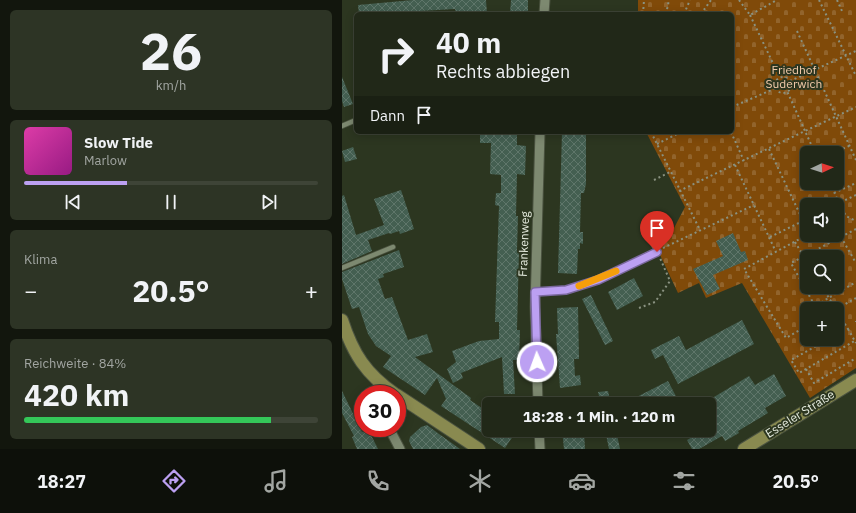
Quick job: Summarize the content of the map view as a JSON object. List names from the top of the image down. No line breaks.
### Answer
{"streets":{"main road":["Esseler Straße"],"street":["Frankenweg"]},"parks":["Friedhof Suderwich"],"north":"right","page":{"tile":[["26","km/h"],"Klima",["Reichweite · 84%","420 km"]],"turn":["40 m","Rechts abbiegen"],"then":"Dann","song":["Slow Tide","Marlow"],"map_buttons":"+","heat":["−","20.5°","+"],"limit":"30","trip":"18:28 · 1 Min. · 120 m","tabs":["18:27","20.5°"]}}
